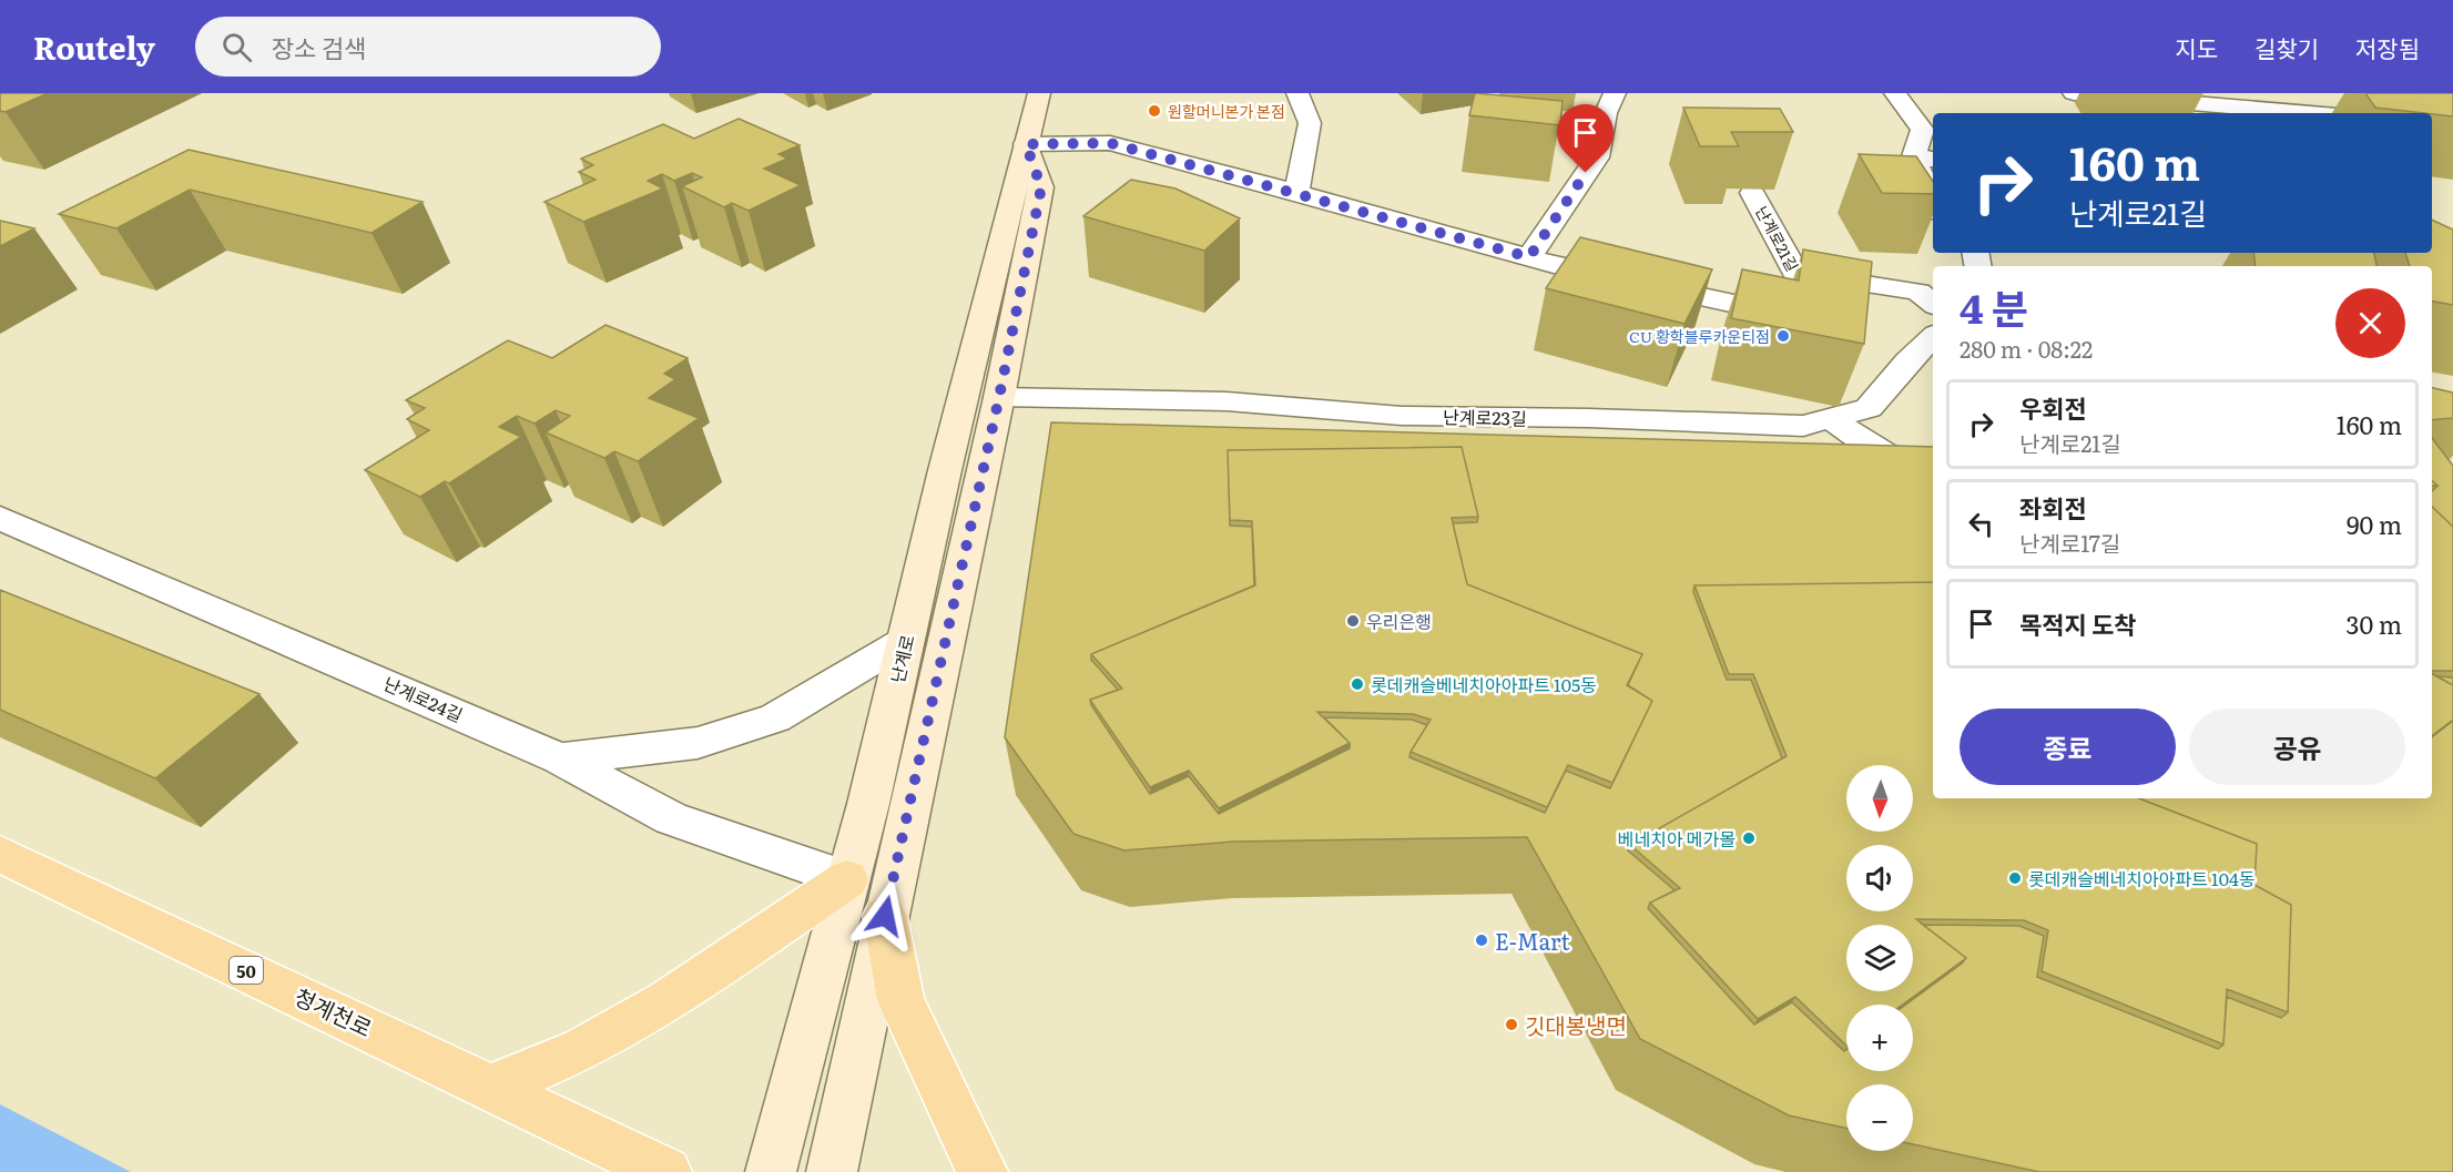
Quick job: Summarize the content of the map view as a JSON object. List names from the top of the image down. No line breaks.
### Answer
{"streets":{"main road":["난계로","50","청계천로"],"street":["난계로21길","난계로23길","난계로24길"]},"crossings":[["난계로21길","난계로"],["난계로23길","난계로"],["난계로","난계로24길"]],"places":["원할머니본가 본점","CU 황학블루카운티점","우리은행","롯데캐슬베네치아아파트 105동","베네치아 메가몰","롯데캐슬베네치아아파트 104동","E-Mart","깃대봉냉면"],"north":"bottom","page":{"header":"Routely","search":"장소 검색","nav":["지도","길찾기","저장됨"],"turn":["160 m","난계로21길"],"heading":["4 분","280 m · 08:22"],"list":[{"name":"우회전","note":"난계로21길","value":"160 m"},{"name":"좌회전","note":"난계로17길","value":"90 m"},{"name":"목적지 도착","value":"30 m"}],"buttons":["종료","공유"],"map_buttons":["+","−"]}}
